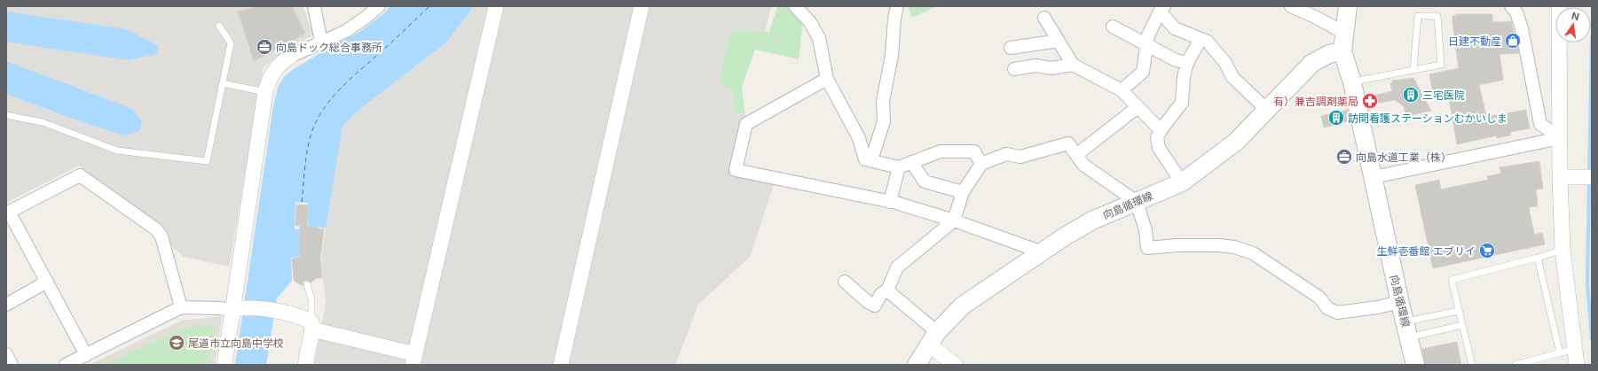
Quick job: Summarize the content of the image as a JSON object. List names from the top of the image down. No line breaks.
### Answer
{"streets":{"main road":["向島循環線"]},"places":{"shop":["日建不動産"],"office":["向島ドック総合事務所","向島水道工業（株）"],"building":["三宅医院","訪問看護ステーションむかいしま"],"pharmacy":["有）兼吉調剤薬局"],"supermarket":["生鮮壱番館 エブリイ"],"school or university":["尾道市立向島中学校"]},"north":"top"}
